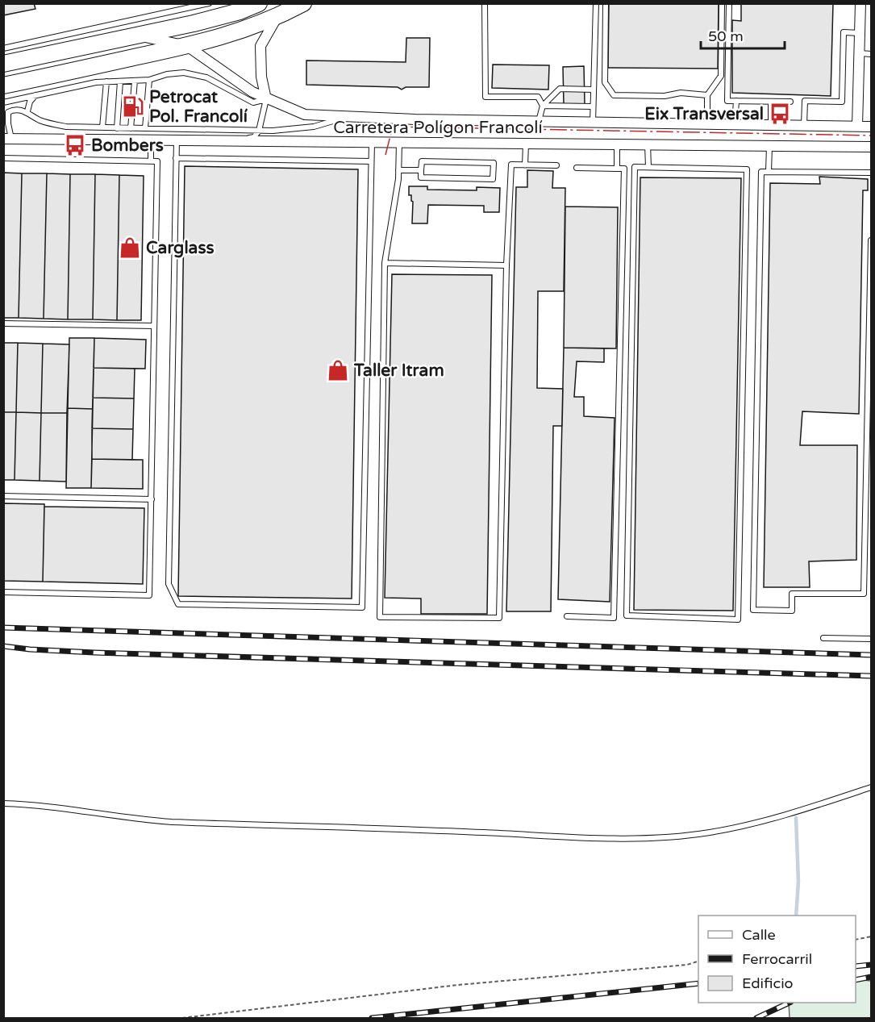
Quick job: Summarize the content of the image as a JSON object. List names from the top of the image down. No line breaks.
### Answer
{"streets":{"street":["Carretera Polígon Francolí"]},"places":{"fuel station":["Petrocat Pol. Francolí"],"bus stop":["Eix Transversal","Bombers"],"shop":["Carglass","Taller Itram"]},"legend":["Calle","Ferrocarril","Edificio"],"scale_bar":"50 m"}
